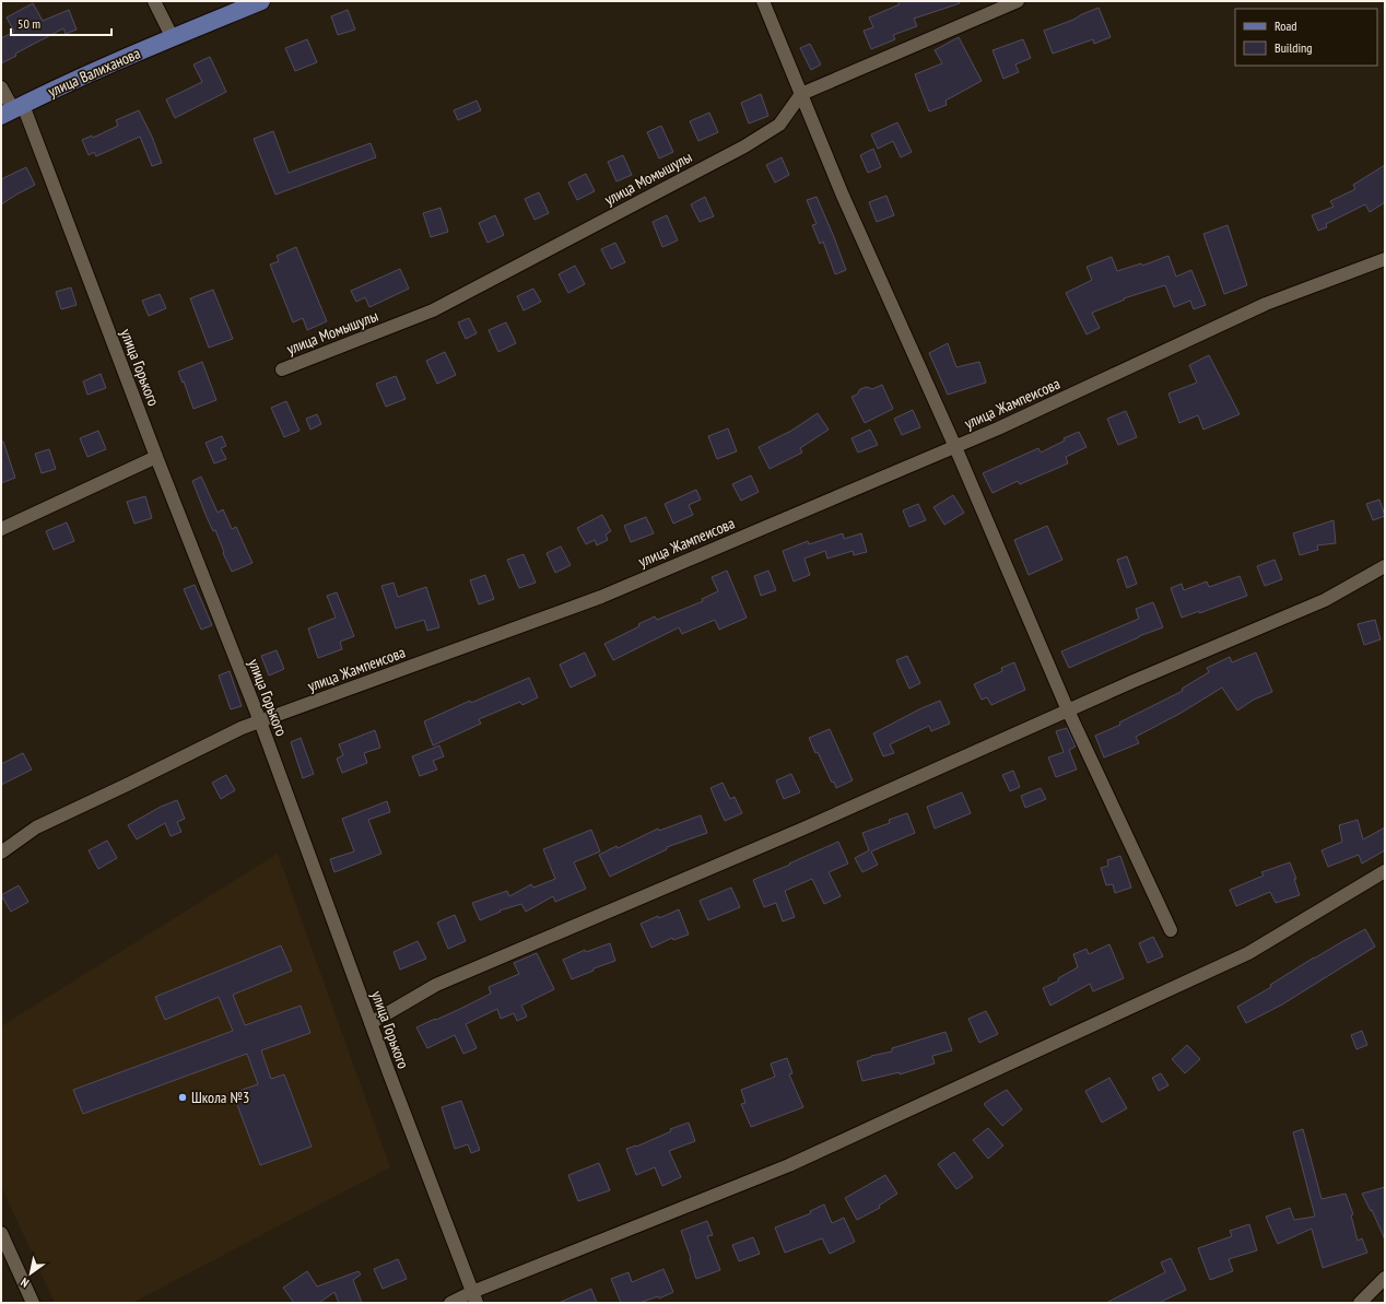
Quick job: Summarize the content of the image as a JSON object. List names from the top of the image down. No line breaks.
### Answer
{"streets":{"main road":["улица Валиханова"],"street":["улица Момышулы","улица Горького","улица Жампеисова"]},"crossings":[["улица Валиханова","улица Горького"],["улица Горького","улица Жампеисова"]],"places":["Школа №3"],"legend":["Road","Building"],"scale_bar":"50 m","north":"bottom left"}
